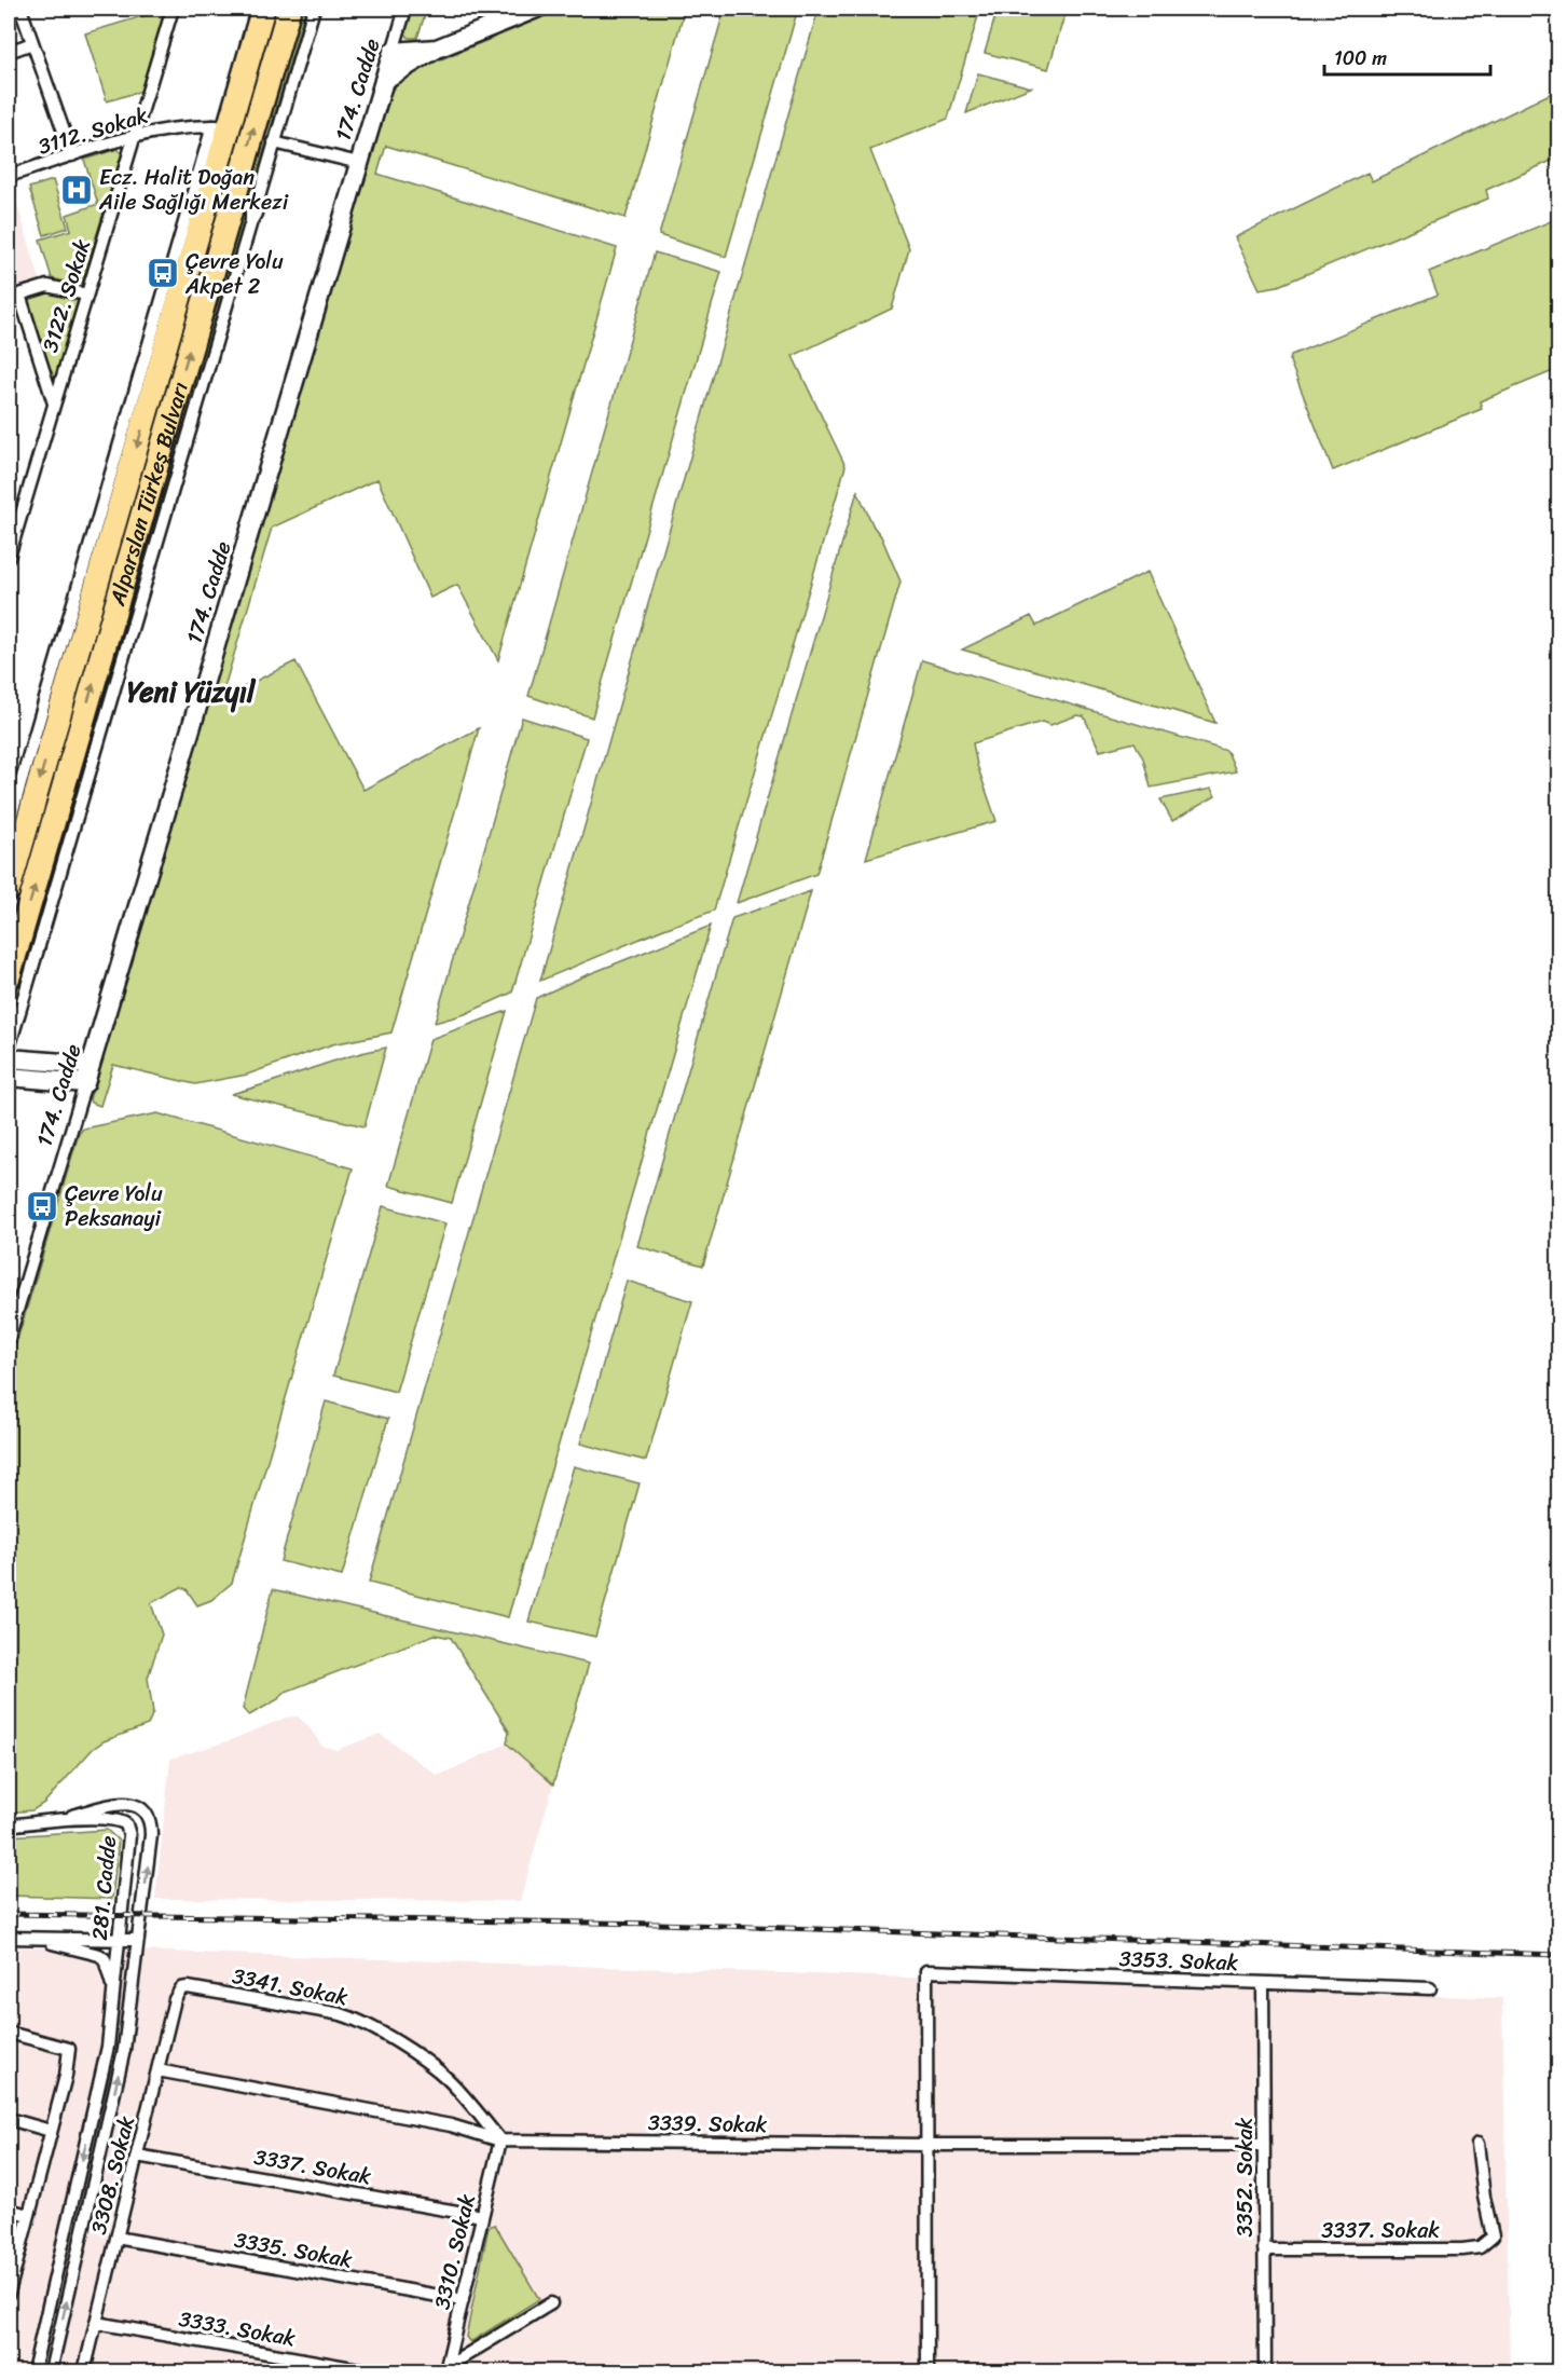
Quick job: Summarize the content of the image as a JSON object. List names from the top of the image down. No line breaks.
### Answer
{"streets":{"highway":["Alparslan Türkeş Bulvarı"],"street":["174. Cadde","3112. Sokak","3122. Sokak","281. Cadde","3353. Sokak","3341. Sokak","3339. Sokak","3337. Sokak","3308. Sokak","3352. Sokak","3335. Sokak","3310. Sokak","3333. Sokak"]},"crossings":[["3112. Sokak","3122. Sokak"],["3112. Sokak","Alparslan Türkeş Bulvarı"],["3353. Sokak","3339. Sokak"],["3353. Sokak","3352. Sokak"],["3341. Sokak","3339. Sokak"],["3341. Sokak","3308. Sokak"],["3341. Sokak","3310. Sokak"],["3339. Sokak","3308. Sokak"],["3339. Sokak","3352. Sokak"],["3339. Sokak","3310. Sokak"],["3337. Sokak","3308. Sokak"],["3337. Sokak","3352. Sokak"],["3337. Sokak","3310. Sokak"],["3308. Sokak","3335. Sokak"],["3308. Sokak","3333. Sokak"],["3335. Sokak","3310. Sokak"]],"districts":["Yeni Yüzyıl"],"places":{"hospital":["Ecz. Halit Doğan Aile Sağlığı Merkezi"],"bus stop":["Çevre Yolu Akpet 2","Çevre Yolu Peksanayi"]},"scale_bar":"100 m"}
